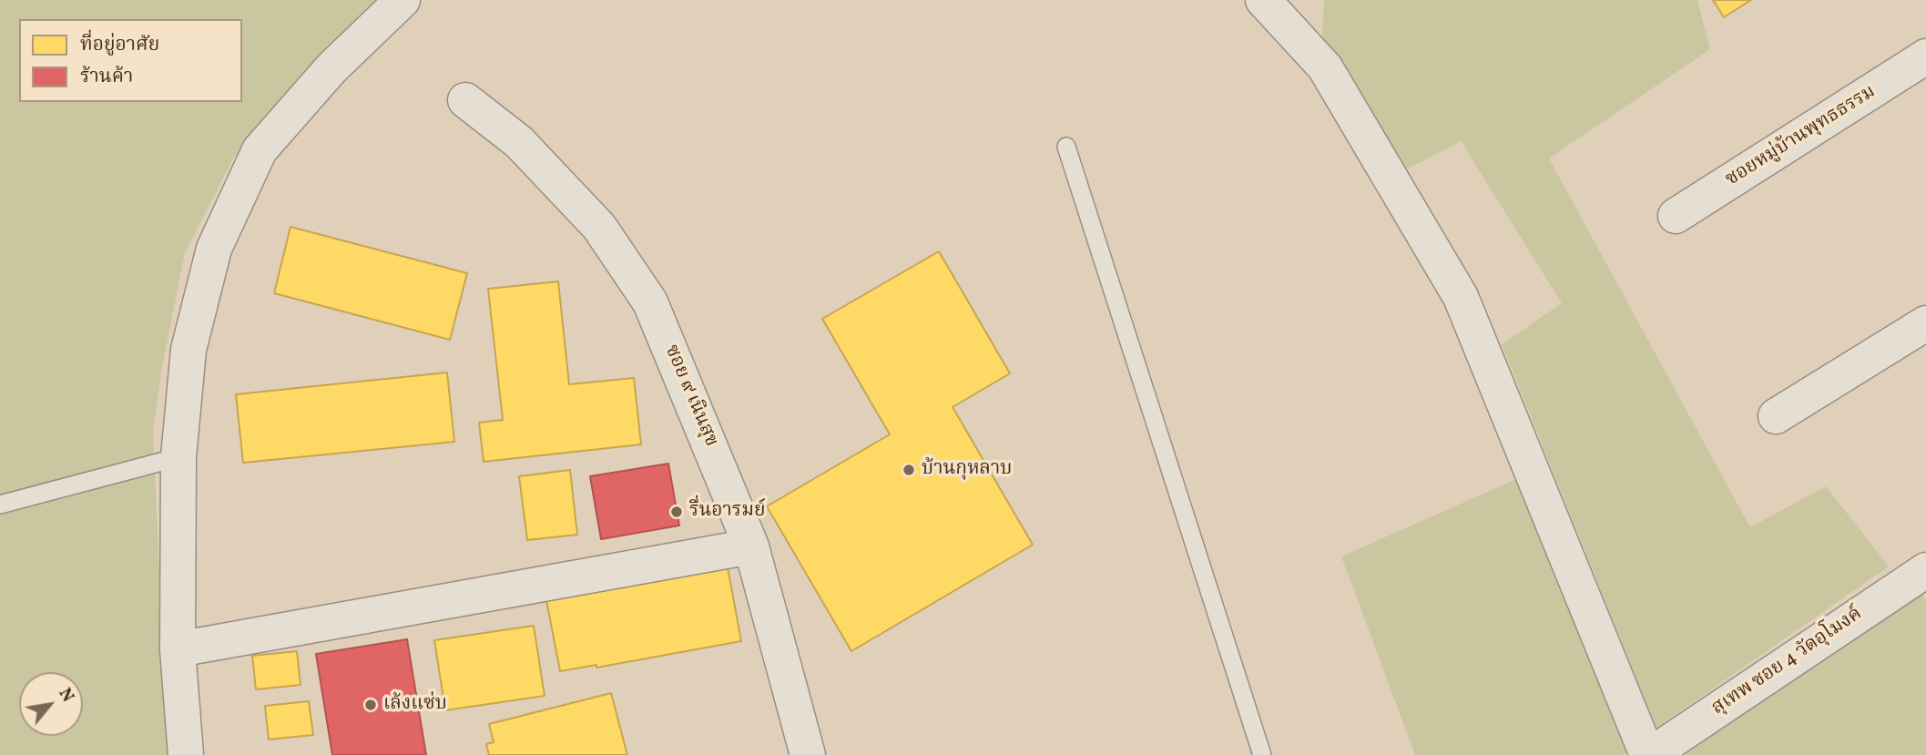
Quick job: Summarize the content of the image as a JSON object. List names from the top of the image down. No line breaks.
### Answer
{"streets":{"street":["ซอยหมู่บ้านพุทธธรรม","ซอย ๙ เนินสุข","สุเทพ ซอย 4 วัดอุโมงค์"]},"places":["บ้านกุหลาบ","รื่นอารมย์","เล้งแซ่บ"],"legend":["ที่อยู่อาศัย","ร้านค้า"],"north":"top right"}
